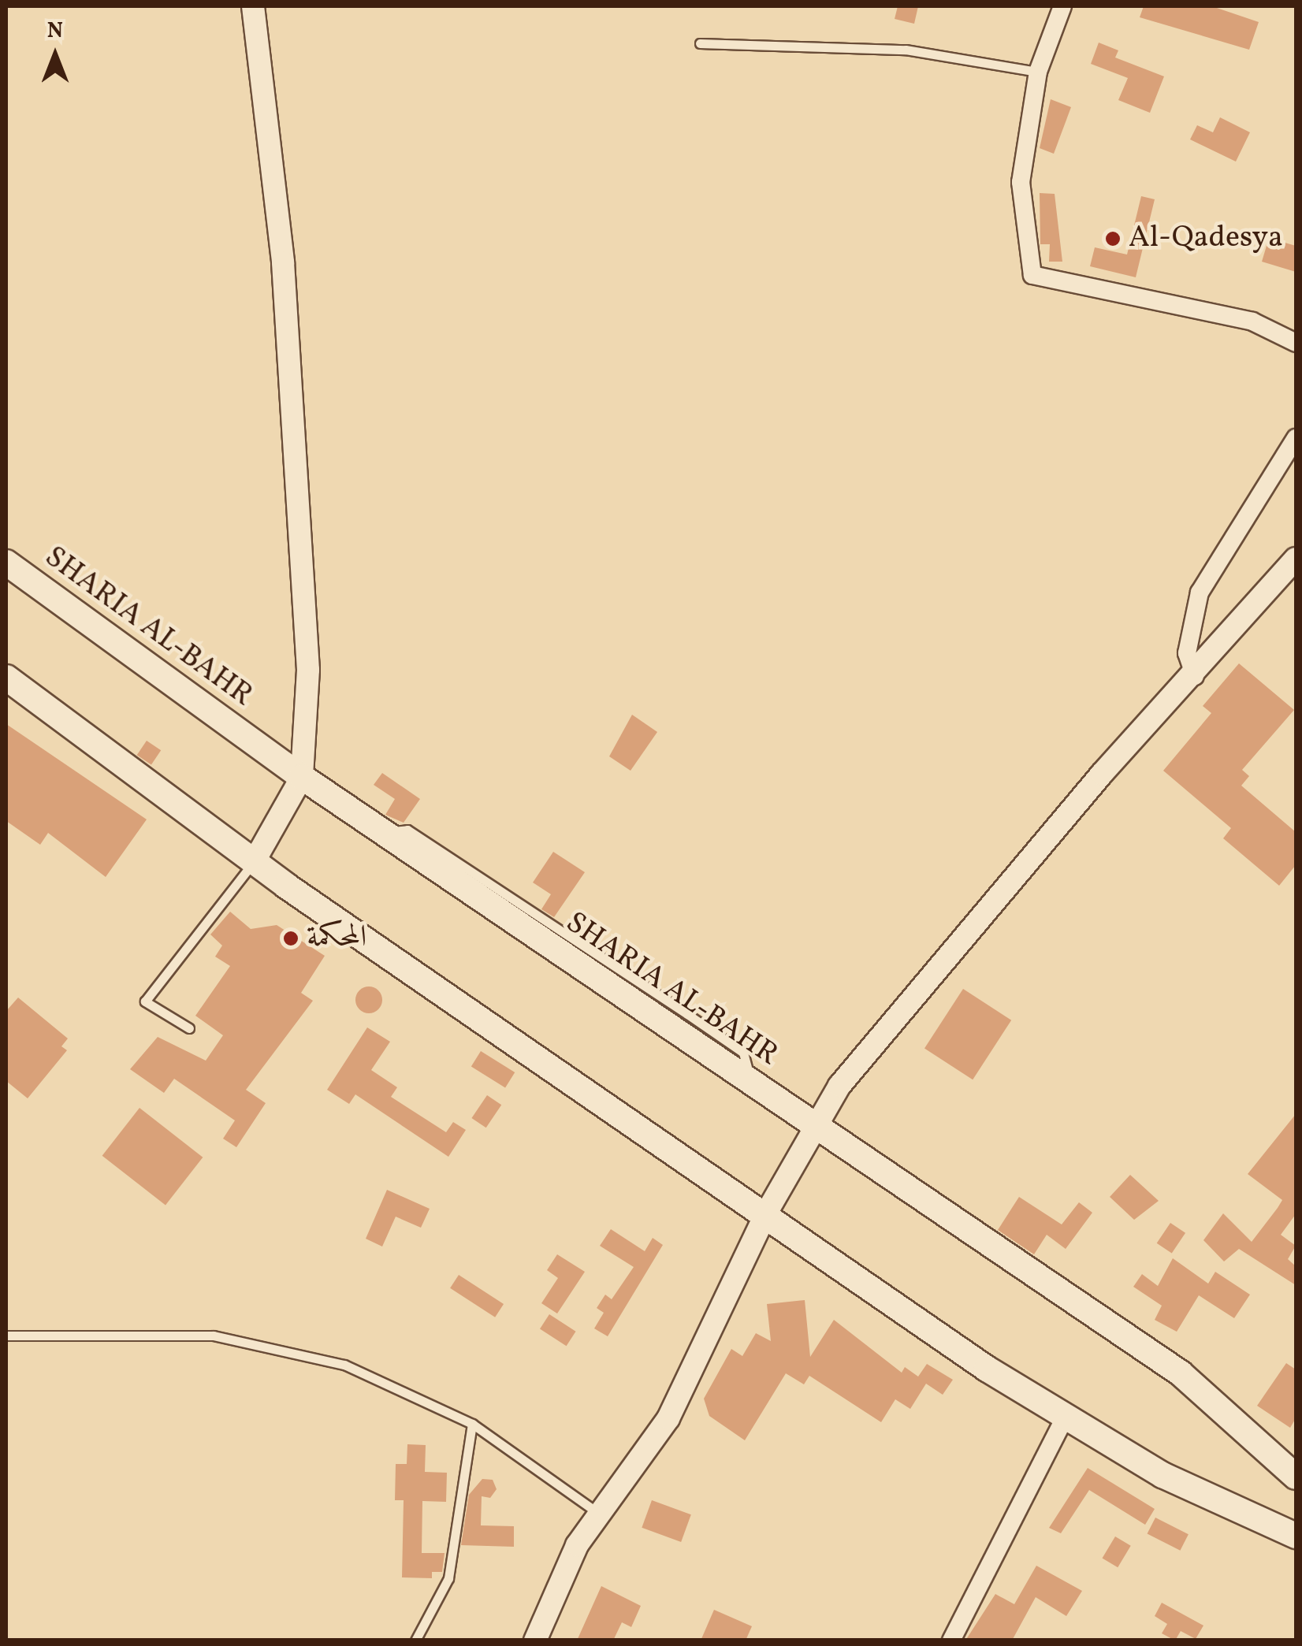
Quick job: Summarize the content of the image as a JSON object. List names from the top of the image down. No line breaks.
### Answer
{"streets":{"main road":["SHARIA AL-BAHR"]},"places":["Al-Qadesya","المحكمة"],"north":"top"}
